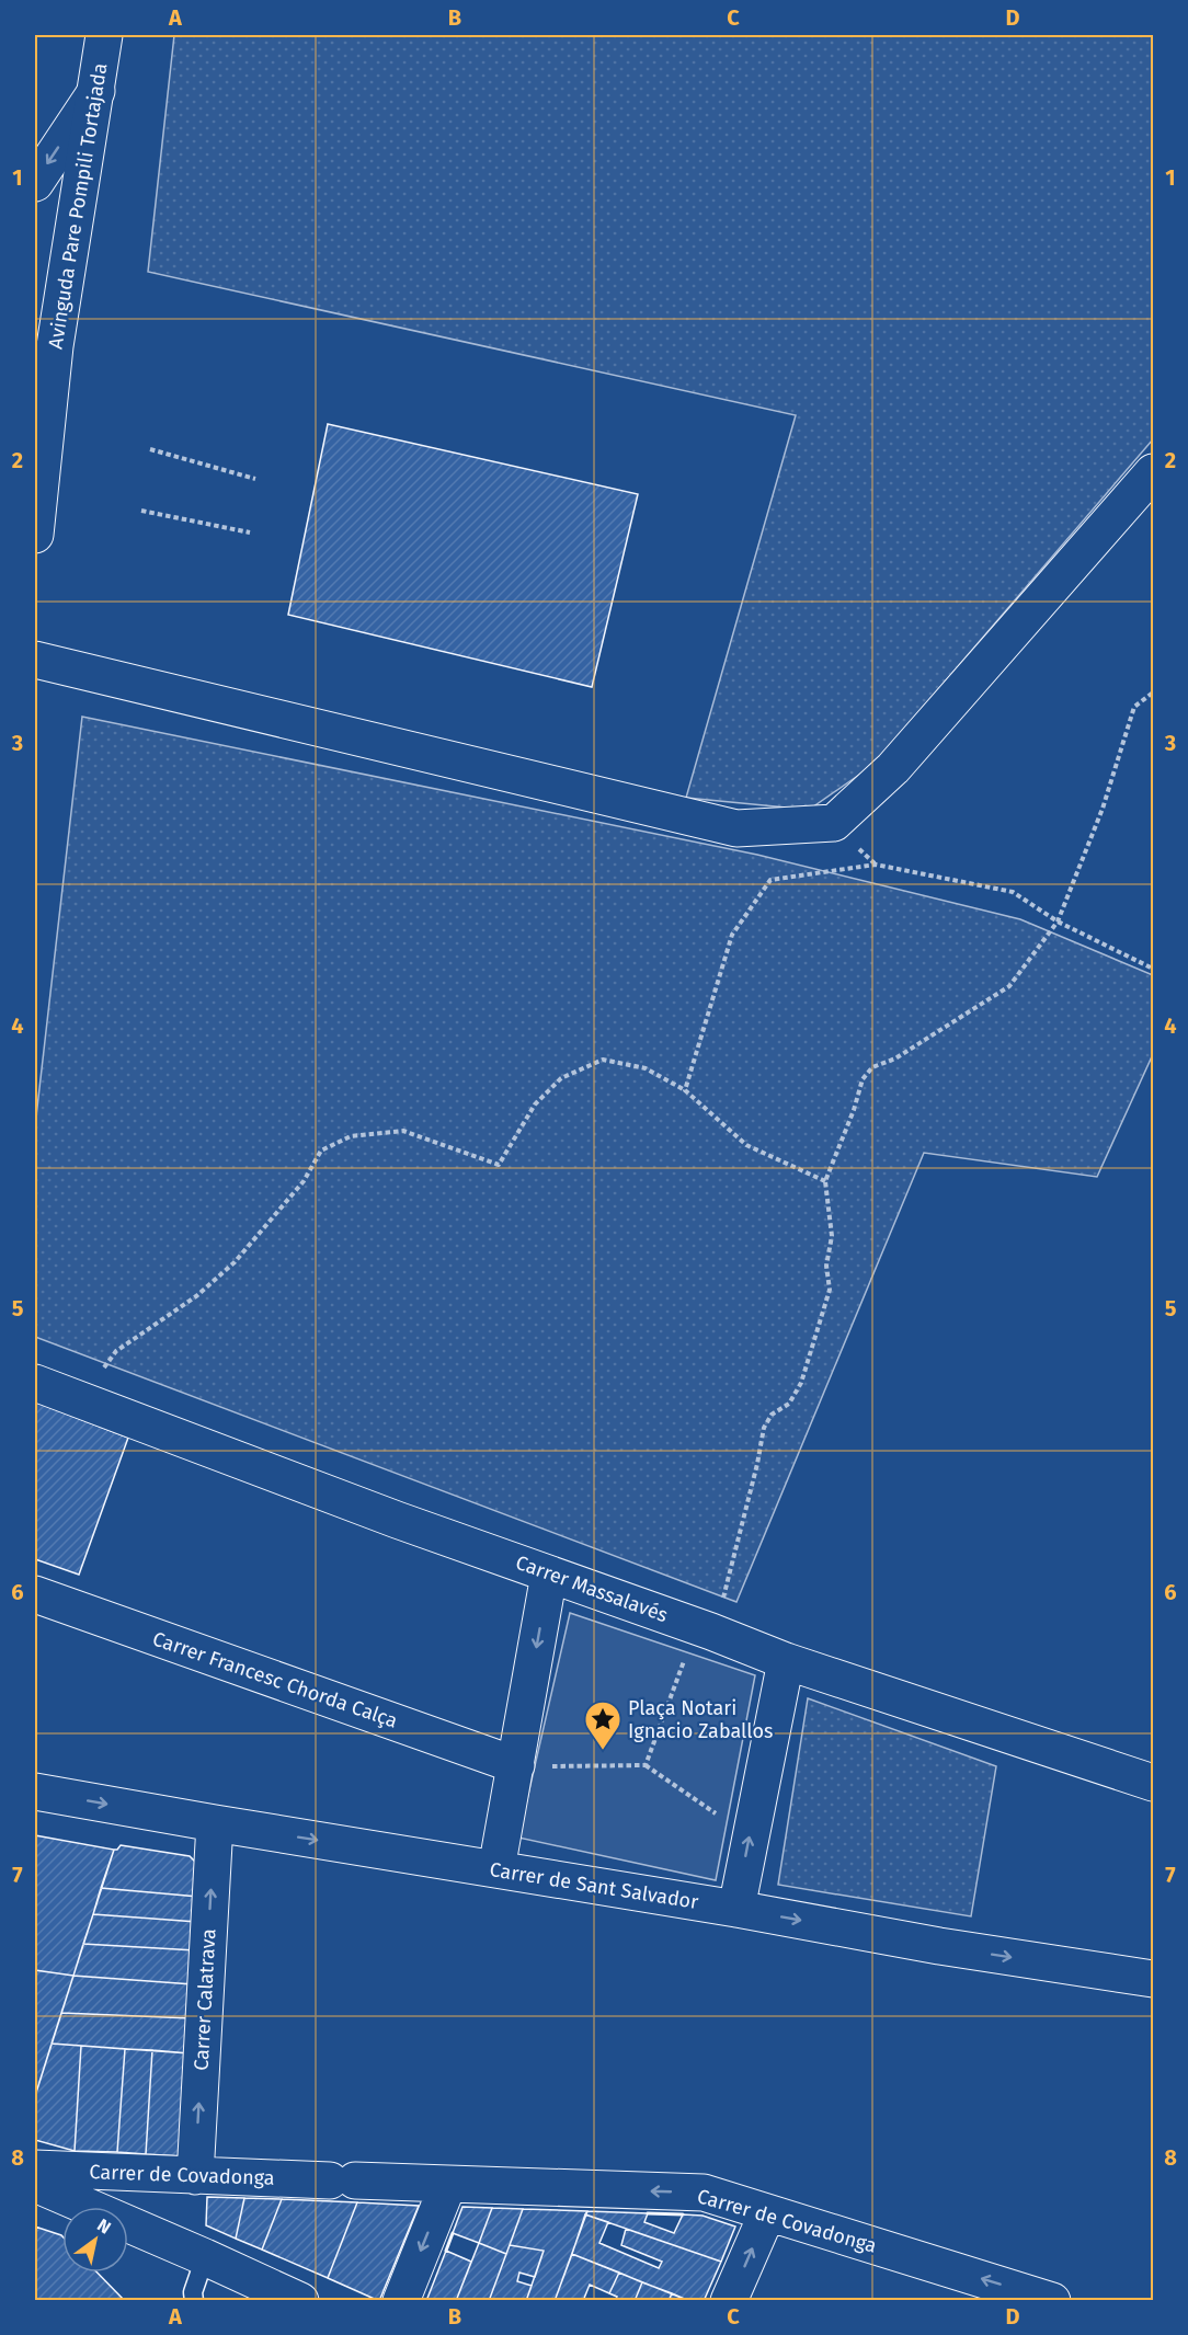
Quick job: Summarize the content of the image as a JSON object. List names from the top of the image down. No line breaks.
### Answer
{"streets":{"street":["Avinguda Pare Pompili Tortajada","Carrer Massalavés","Carrer Francesc Chorda Calça","Carrer de Sant Salvador","Carrer Calatrava","Carrer de Covadonga"]},"crossings":[["Carrer de Sant Salvador","Carrer Calatrava"],["Carrer Calatrava","Carrer de Covadonga"]],"one_way":["Carrer de Sant Salvador","Carrer Calatrava","Carrer de Covadonga"],"places":{"place":["Plaça Notari Ignacio Zaballos"]},"north":"top right","grid":{"columns":["A","B","C","D"],"rows":["1","2","3","4","5","6","7","8"]}}
